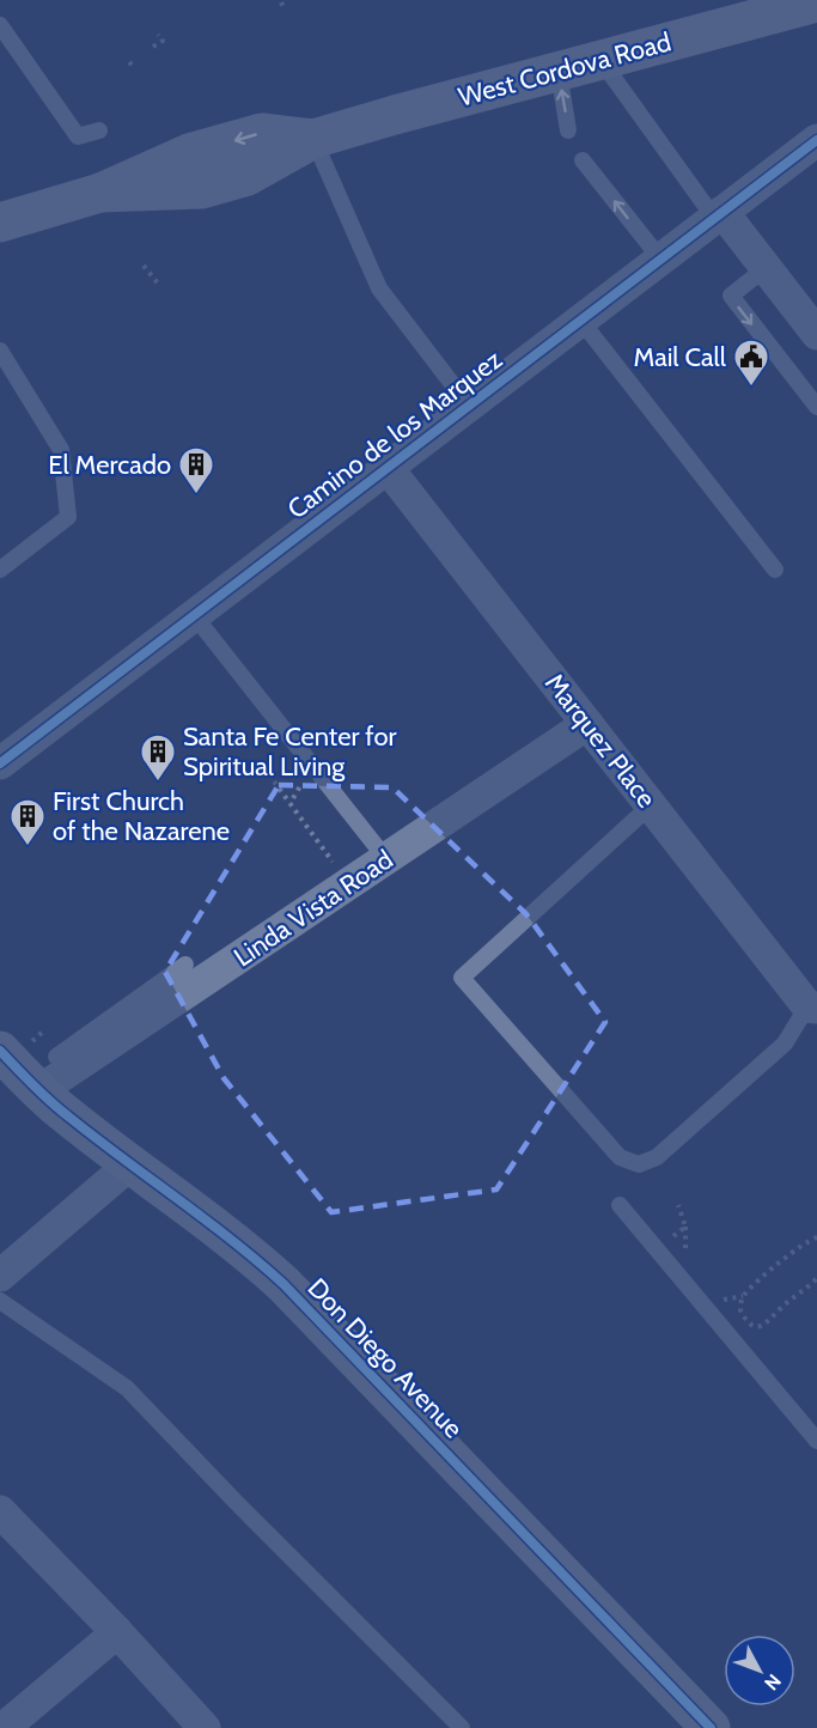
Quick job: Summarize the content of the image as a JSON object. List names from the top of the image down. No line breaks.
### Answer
{"streets":{"street":["West Cordova Road","Camino de los Marquez","Marquez Place","Linda Vista Road","Don Diego Avenue"]},"crossings":[["Camino de los Marquez","Marquez Place"],["Marquez Place","Linda Vista Road"],["Linda Vista Road","Don Diego Avenue"]],"places":{"public building":["Mail Call"],"building":["El Mercado","Santa Fe Center for Spiritual Living","First Church of the Nazarene"]},"north":"bottom right"}
